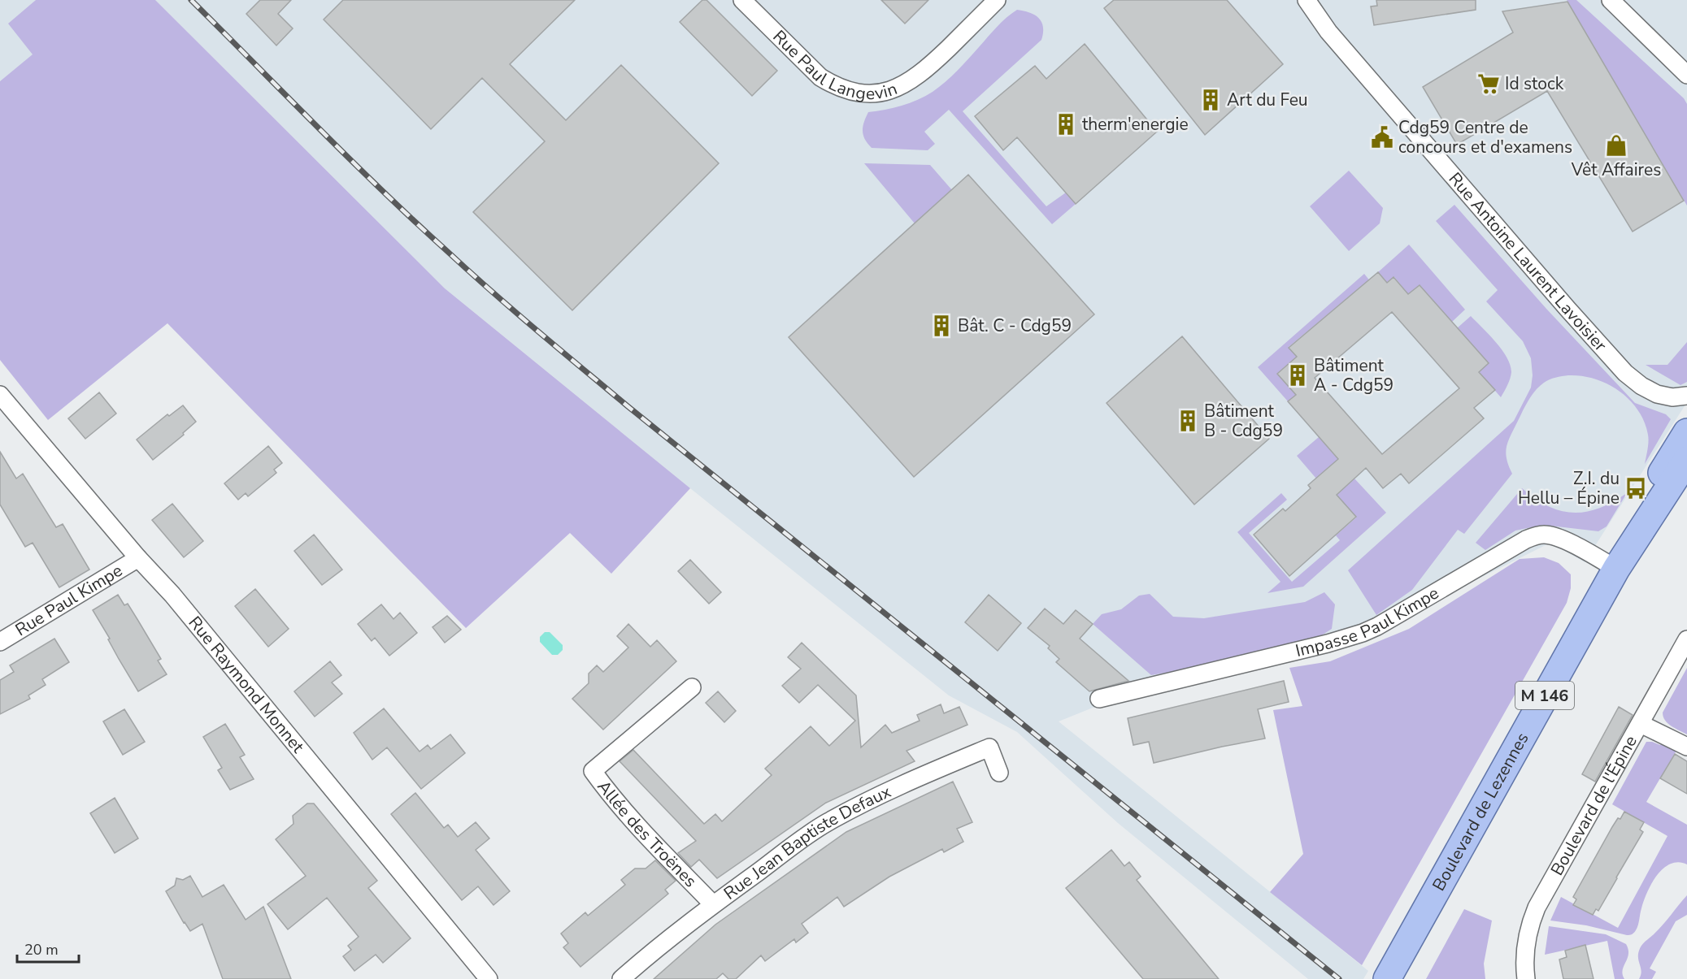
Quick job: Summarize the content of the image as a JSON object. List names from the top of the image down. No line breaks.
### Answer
{"streets":{"main road":["M 146","Boulevard de Lezennes"],"street":["Rue Paul Langevin","Rue Antoine Laurent Lavoisier","Rue Paul Kimpe","Impasse Paul Kimpe","Rue Raymond Monnet","Boulevard de l'Épine","Allée des Troënes","Rue Jean Baptiste Defaux"]},"crossings":[["Rue Paul Kimpe","Rue Raymond Monnet"],["Impasse Paul Kimpe","Boulevard de Lezennes"],["Allée des Troënes","Rue Jean Baptiste Defaux"]],"places":{"supermarket":["Id stock"],"building":["Art du Feu","therm'energie","Bât. C - Cdg59","Bâtiment A - Cdg59","Bâtiment B - Cdg59"],"public building":["Cdg59 Centre de concours et d'examens"],"shop":["Vêt Affaires"],"bus stop":["Z.I. du Hellu – Épine"]},"scale_bar":"20 m"}
